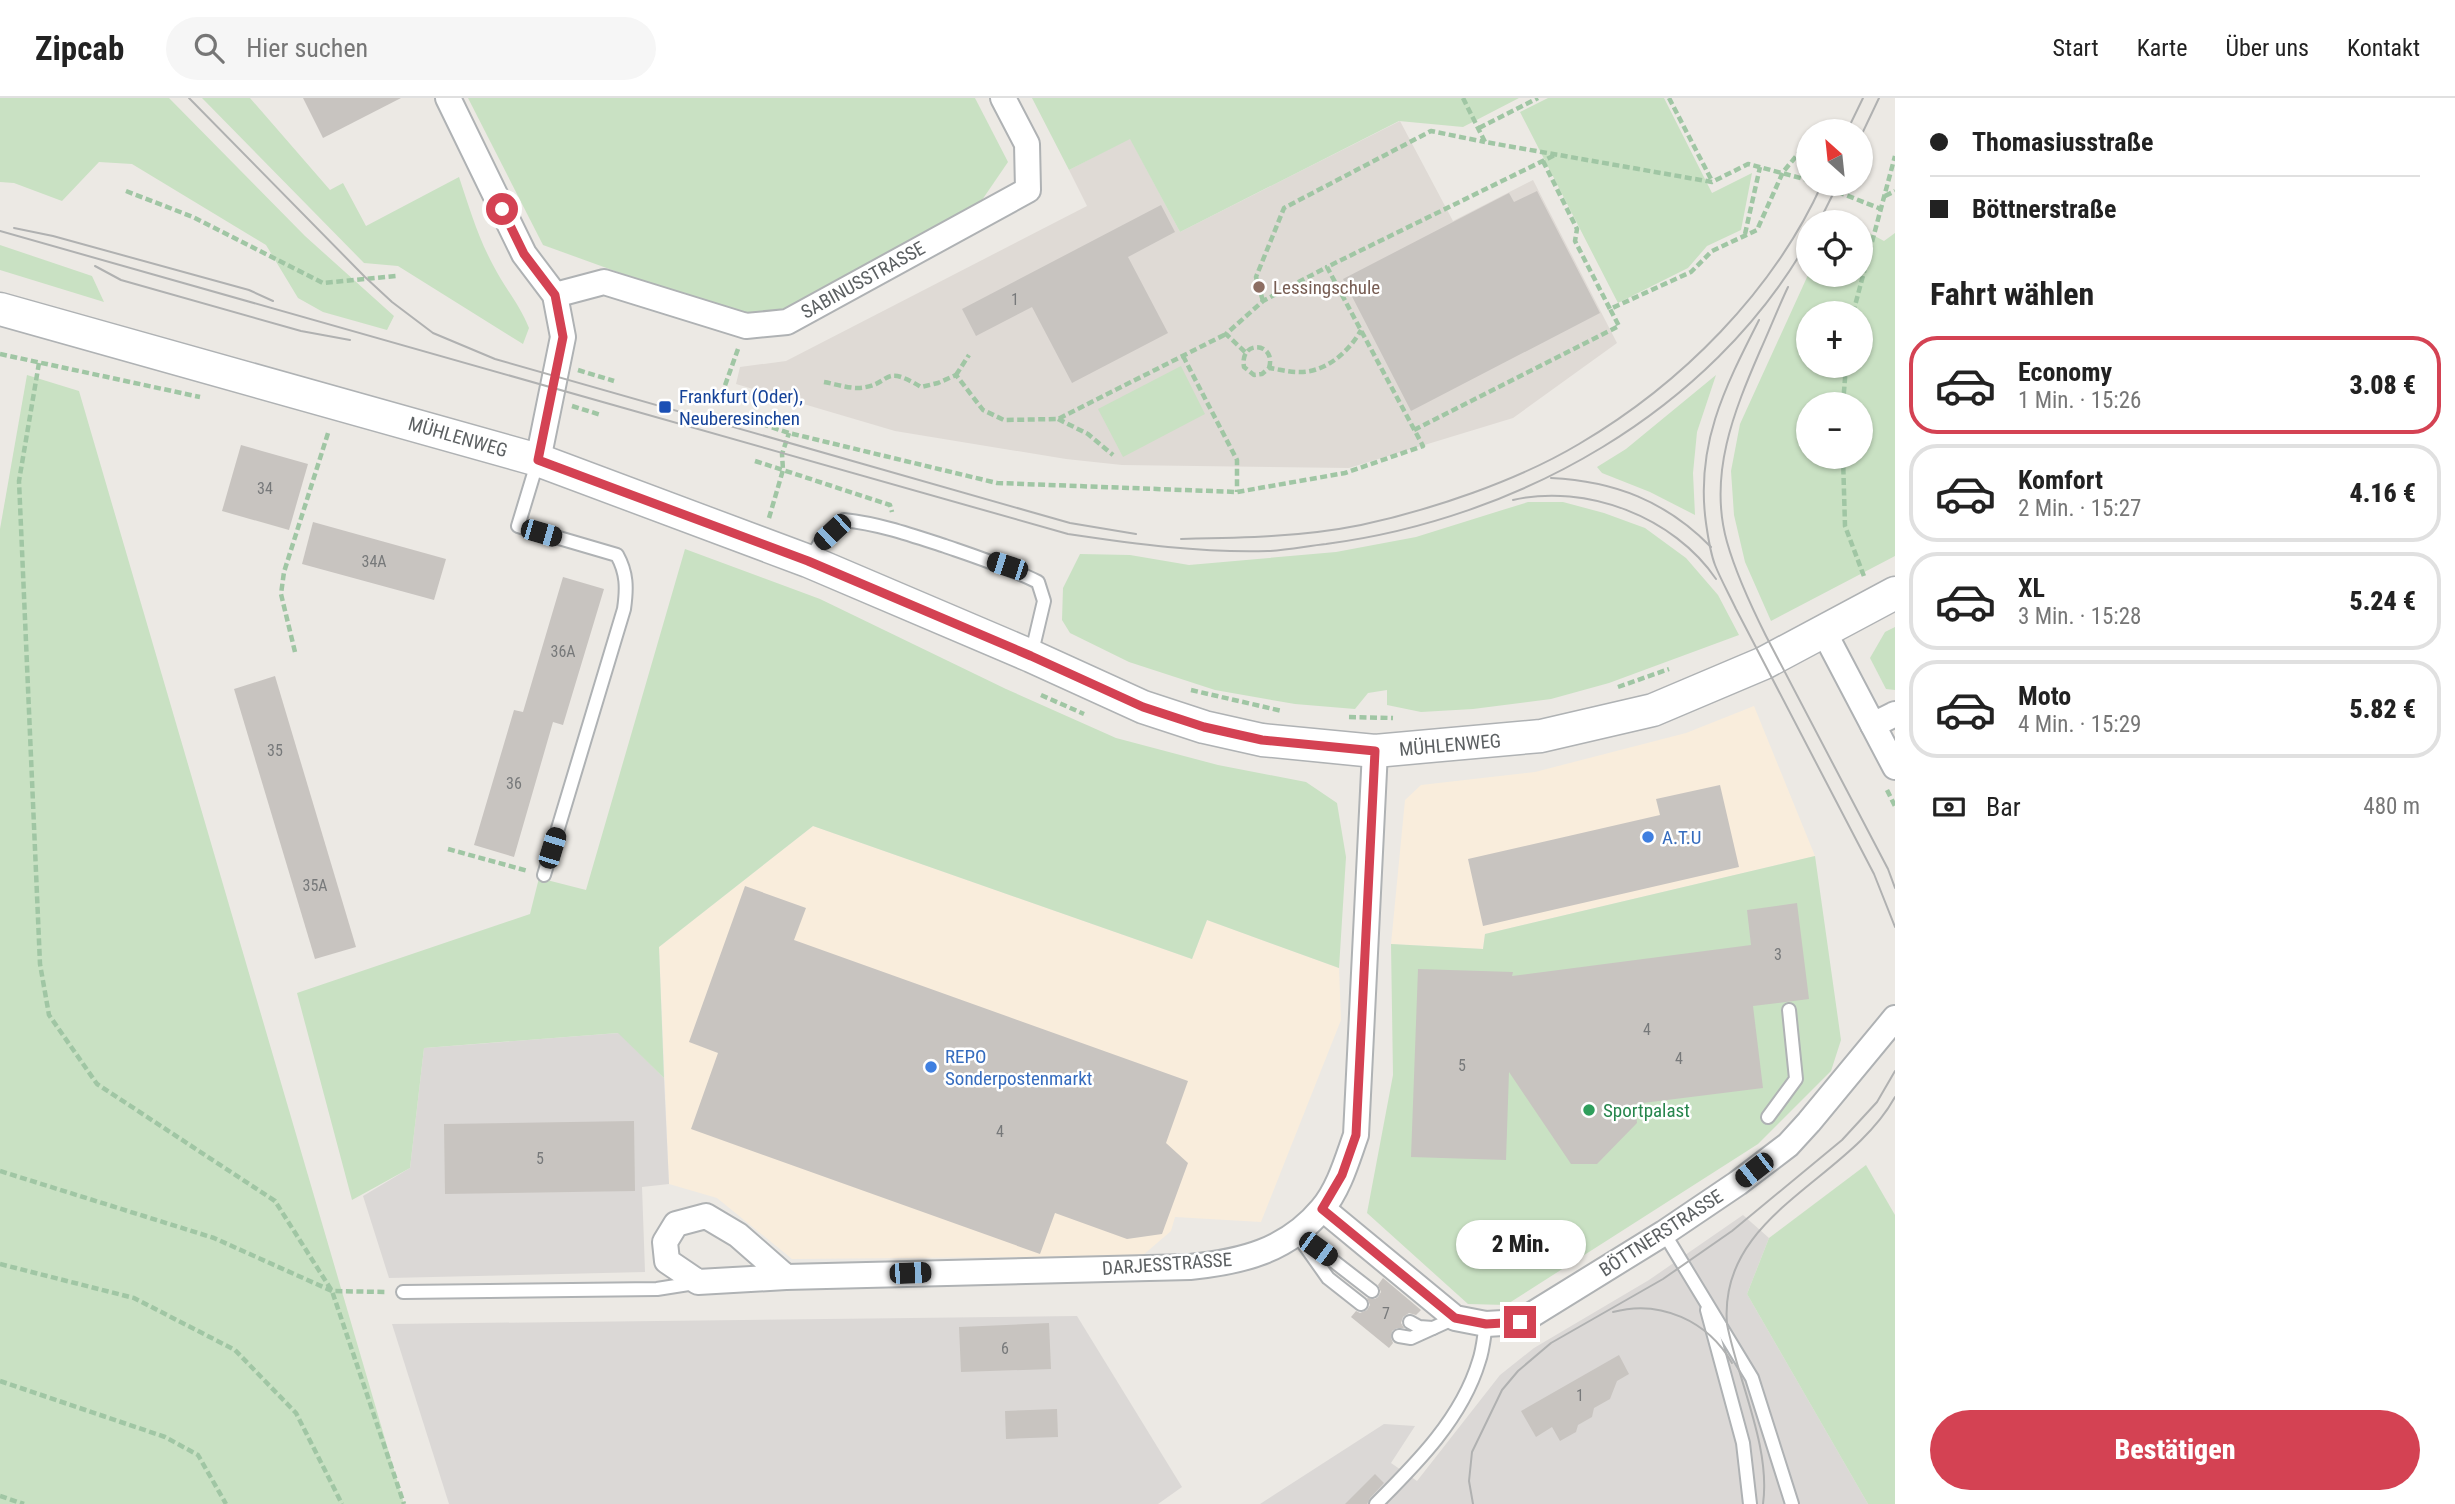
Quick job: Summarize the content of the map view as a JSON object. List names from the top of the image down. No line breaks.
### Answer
{"streets":{"street":["SABINUSSTRASSE","MÜHLENWEG","BÖTTNERSTRASSE","DARJESSTRASSE"]},"crossings":[["MÜHLENWEG","DARJESSTRASSE"],["BÖTTNERSTRASSE","DARJESSTRASSE"]],"places":{"other":["Lessingschule","A.T.U","REPO Sonderpostenmarkt","Sportpalast"],"transit":["Frankfurt (Oder), Neuberesinchen"]},"house_numbers":["1","34","34A","36A","35","36","35A","3","4","4","5","4","5","7","6","1"],"north":"top left","page":{"header":"Zipcab","search":"Hier suchen","nav":["Start","Karte","Über uns","Kontakt"],"banner":["Thomasiusstraße","Böttnerstraße"],"map_buttons":["+","−"],"heading":"Fahrt wählen","list":[{"name":"Economy","note":"1 Min. · 15:26","value":"3.08 €"},{"name":"Komfort","note":"2 Min. · 15:27","value":"4.16 €"},{"name":"XL","note":"3 Min. · 15:28","value":"5.24 €"},{"name":"Moto","note":"4 Min. · 15:29","value":"5.82 €"}],"pay":["Bar","480 m"],"bubble":"2 Min.","buttons":"Bestätigen"}}
